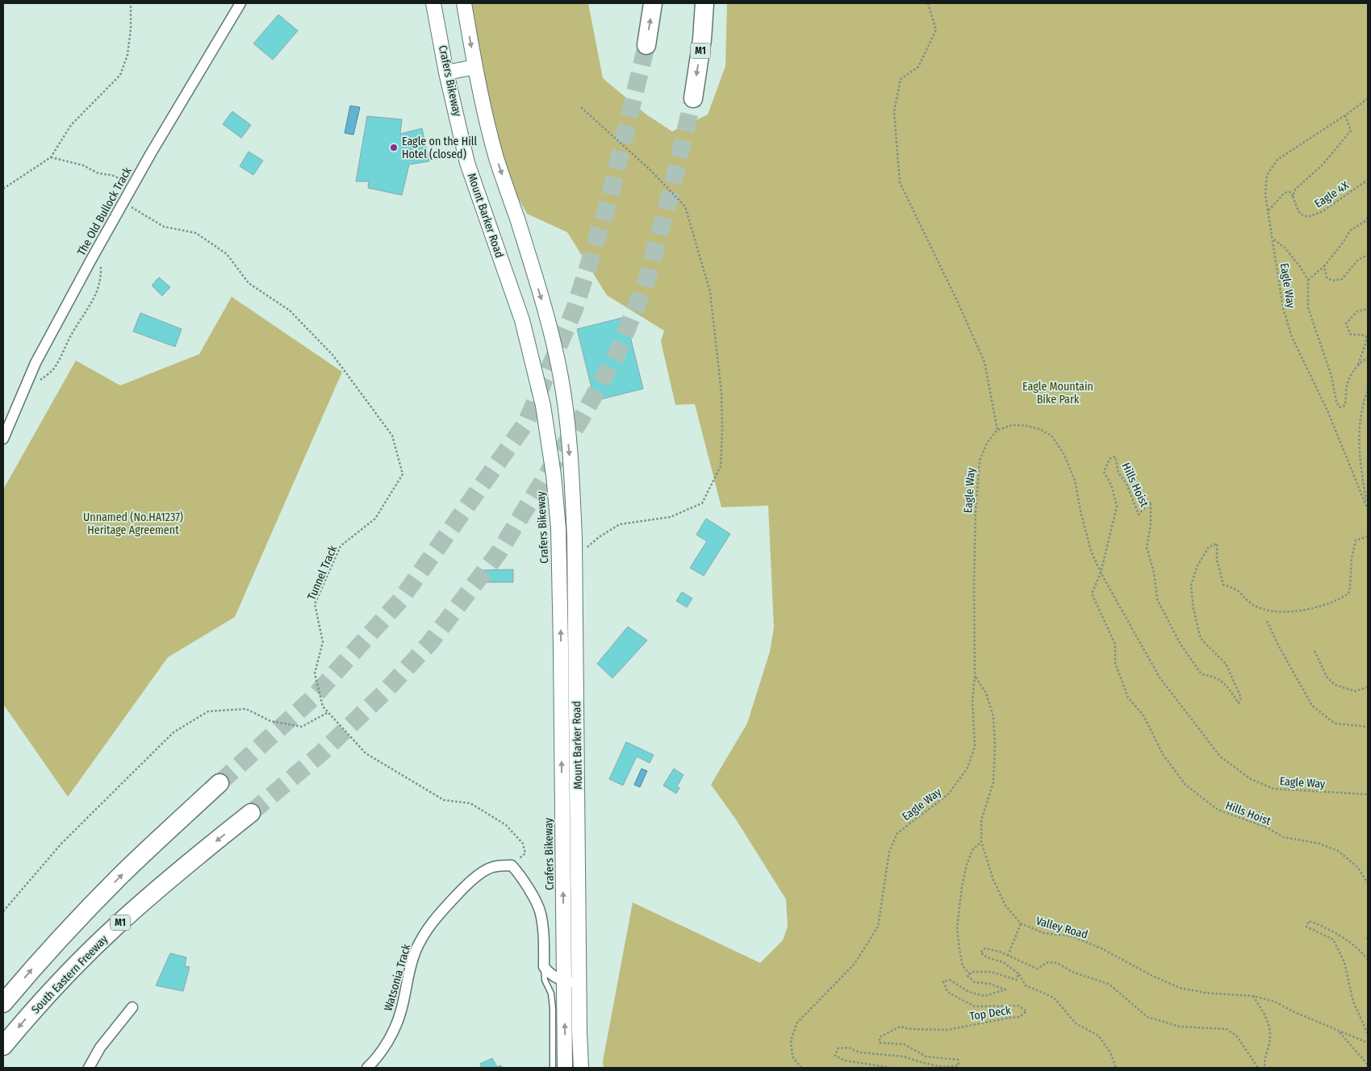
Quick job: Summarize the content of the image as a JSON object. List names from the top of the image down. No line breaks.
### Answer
{"streets":{"highway":["M1","South Eastern Freeway"],"main road":["Mount Barker Road"],"street":["The Old Bullock Track","Watsonia Track"],"path":["Eagle 4X","Eagle Way","Hills Hoist","Tunnel Track","Valley Road","Top Deck"]},"crossings":[["The Old Bullock Track","Tunnel Track"],["Eagle Way","Hills Hoist"],["Eagle Way","Valley Road"],["Tunnel Track","Watsonia Track"]],"parks":["Eagle Mountain Bike Park","Unnamed (No.HA1237) Heritage Agreement"],"places":["Eagle on the Hill Hotel (closed)"]}
